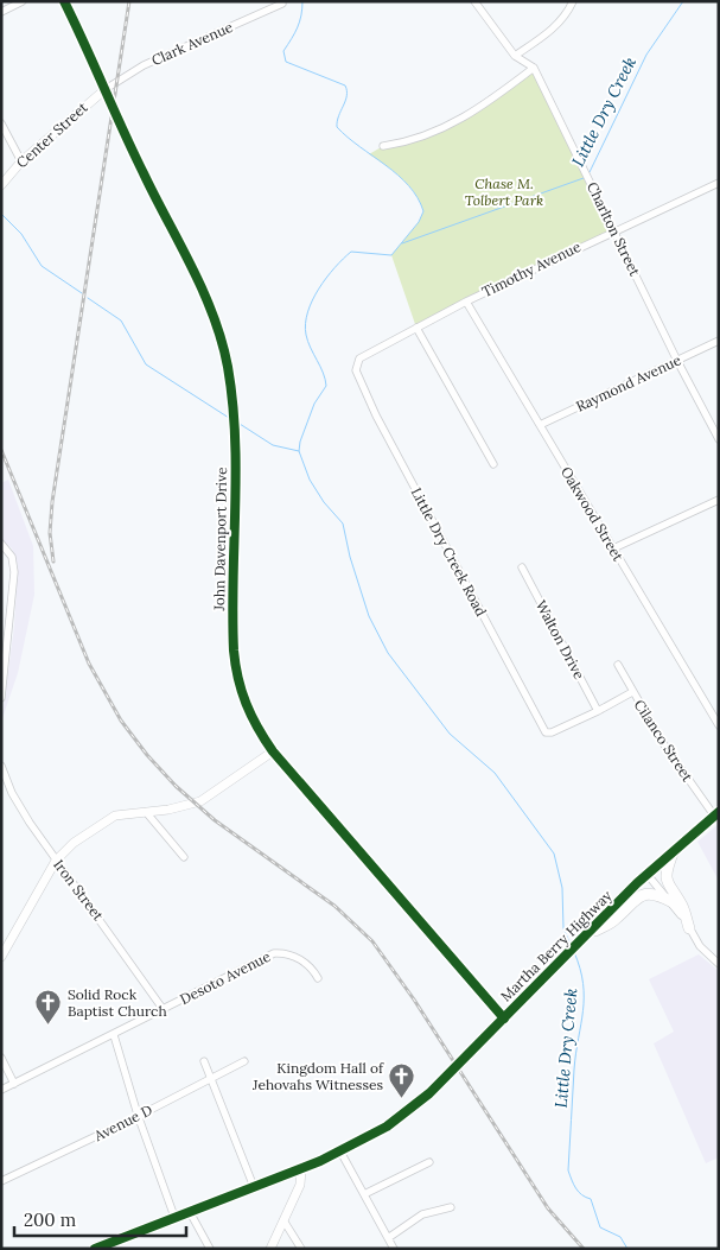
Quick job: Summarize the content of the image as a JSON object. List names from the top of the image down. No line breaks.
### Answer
{"streets":{"main road":["Martha Berry Highway"],"street":["Clark Avenue","Center Street","Charlton Street","Timothy Avenue","Raymond Avenue","Oakwood Street","John Davenport Drive","Little Dry Creek Road","Walton Drive","Cilanco Street","Iron Street","Desoto Avenue","Avenue D"]},"crossings":[["Clark Avenue","Center Street"],["Clark Avenue","John Davenport Drive"],["Center Street","John Davenport Drive"],["Charlton Street","Timothy Avenue"],["Charlton Street","Raymond Avenue"],["Timothy Avenue","Oakwood Street"],["Timothy Avenue","Little Dry Creek Road"],["Raymond Avenue","Oakwood Street"],["John Davenport Drive","Martha Berry Highway"],["Little Dry Creek Road","Walton Drive"],["Cilanco Street","Martha Berry Highway"],["Iron Street","Desoto Avenue"]],"water":["Little Dry Creek"],"parks":["Chase M. Tolbert Park"],"places":{"church":["Solid Rock Baptist Church","Kingdom Hall of Jehovahs Witnesses"]},"scale_bar":"200 m"}
